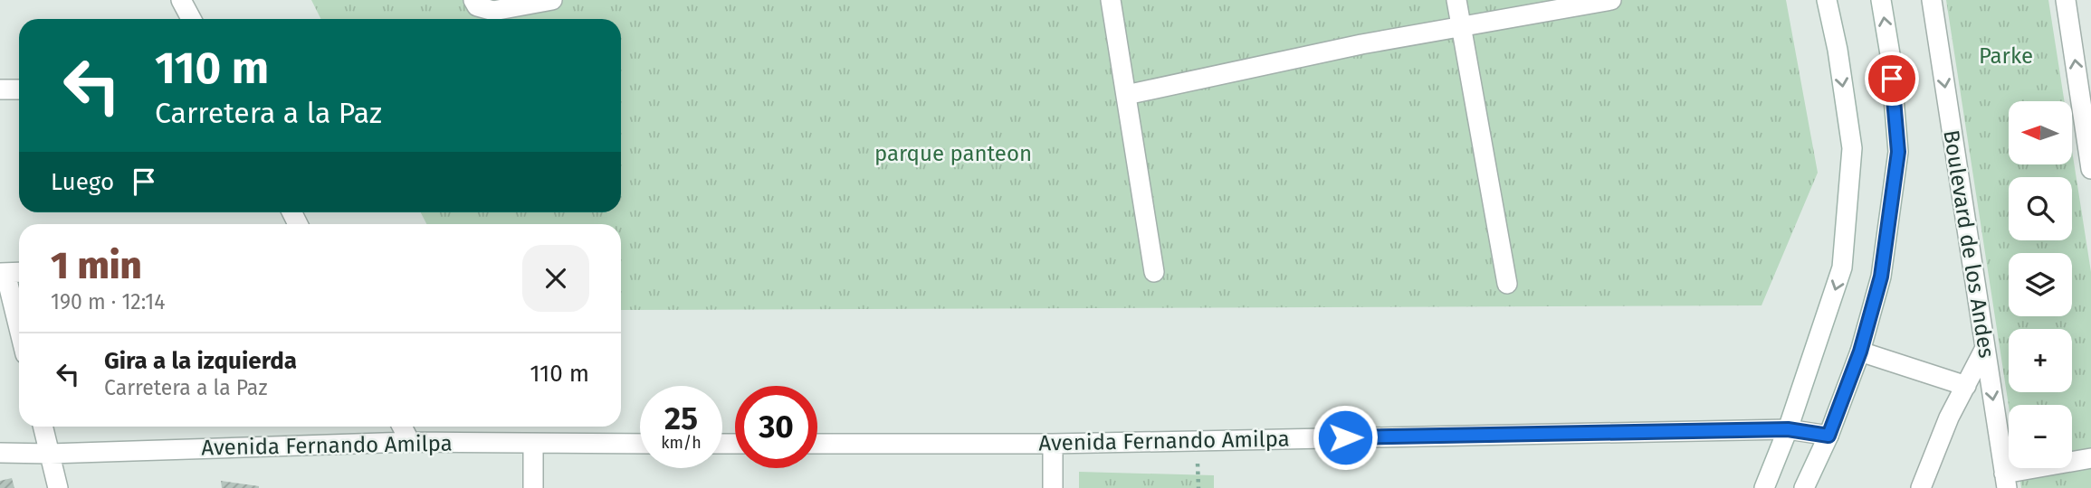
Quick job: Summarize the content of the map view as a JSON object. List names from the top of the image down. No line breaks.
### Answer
{"streets":{"street":["Boulevard de los Andes","Avenida Fernando Amilpa"]},"parks":["Parke","parque panteon"],"north":"left","page":{"turn":["110 m","Carretera a la Paz"],"map_buttons":["+","−"],"then":"Luego","heading":["1 min","190 m · 12:14"],"list":[{"name":"Gira a la izquierda","note":"Carretera a la Paz","value":"110 m"}],"speed":"25 km/h","limit":"30"}}
